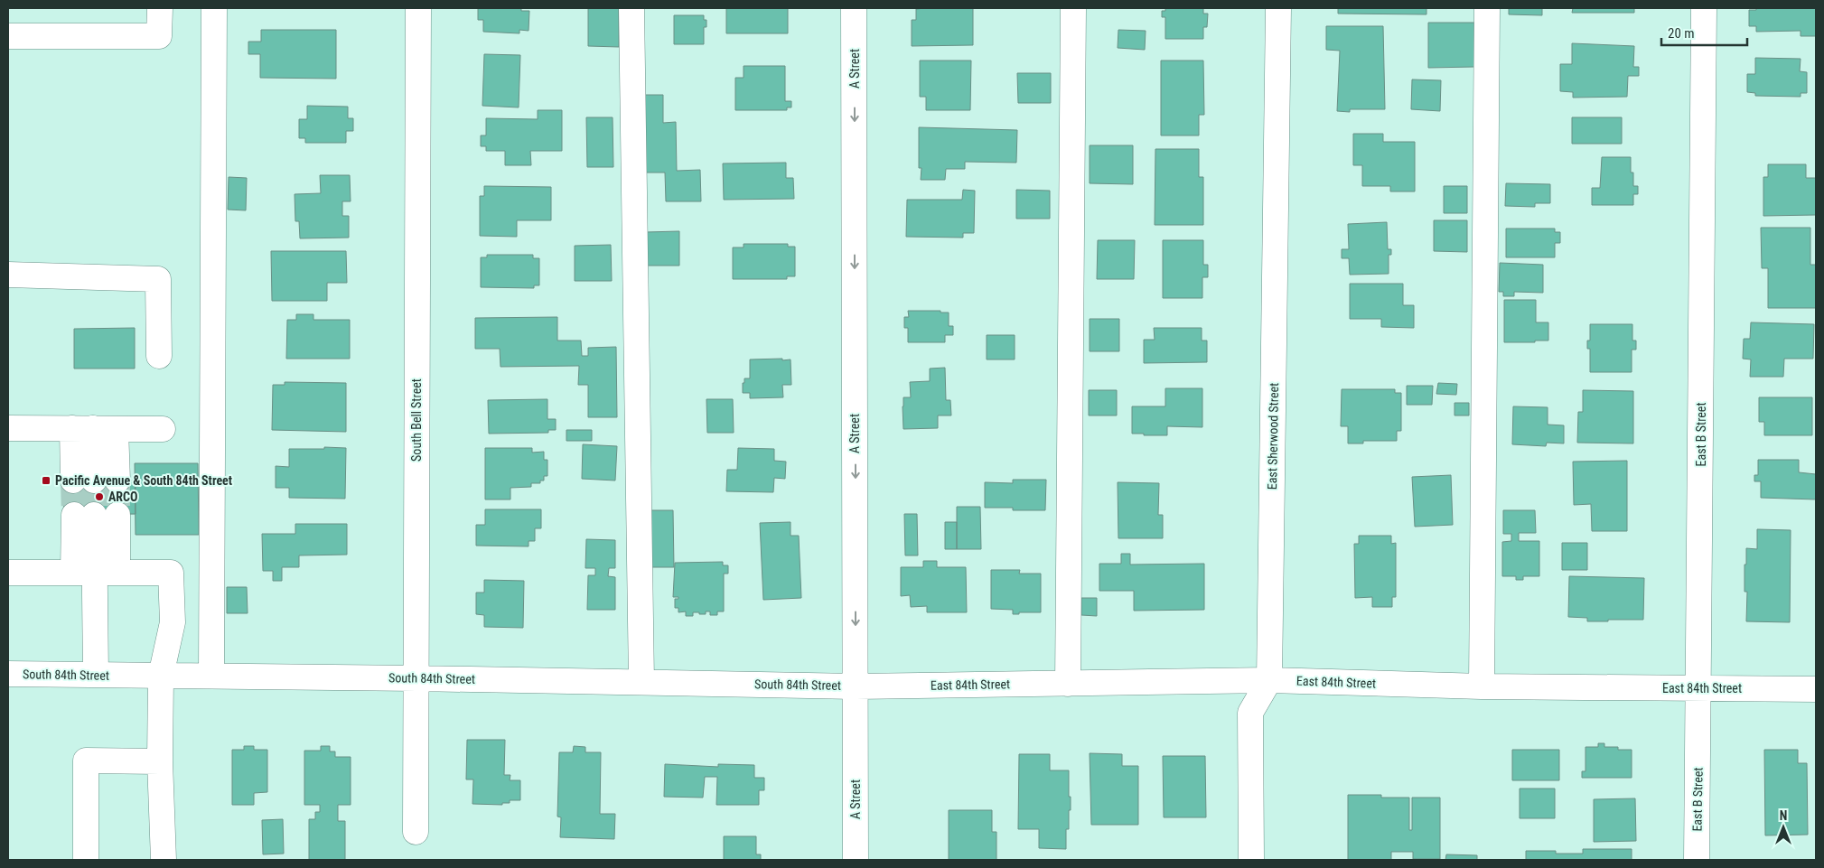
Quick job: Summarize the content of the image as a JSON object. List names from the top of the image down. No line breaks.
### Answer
{"streets":{"street":["A Street","South Bell Street","East B Street","East Sherwood Street","South 84th Street","East 84th Street"]},"crossings":[["A Street","South 84th Street"],["A Street","East 84th Street"],["South Bell Street","South 84th Street"],["East B Street","East 84th Street"],["East Sherwood Street","East 84th Street"],["South 84th Street","East 84th Street"]],"places":{"transit":["Pacific Avenue & South 84th Street"],"other":["ARCO"]},"scale_bar":"20 m","north":"top"}
